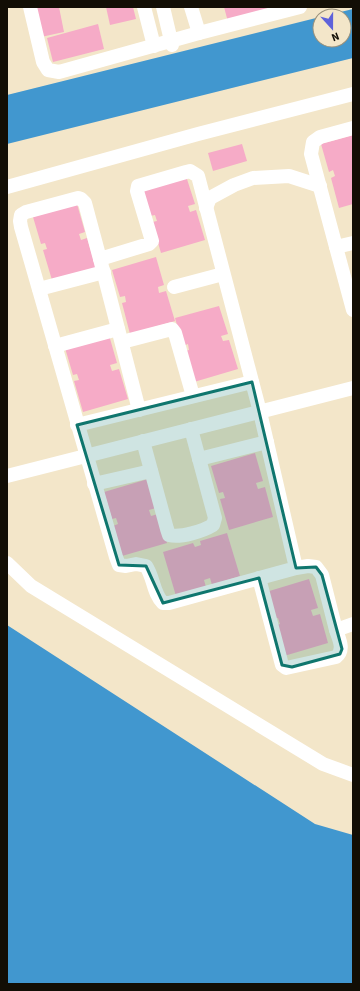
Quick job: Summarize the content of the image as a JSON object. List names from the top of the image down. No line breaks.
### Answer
{"north":"bottom"}
